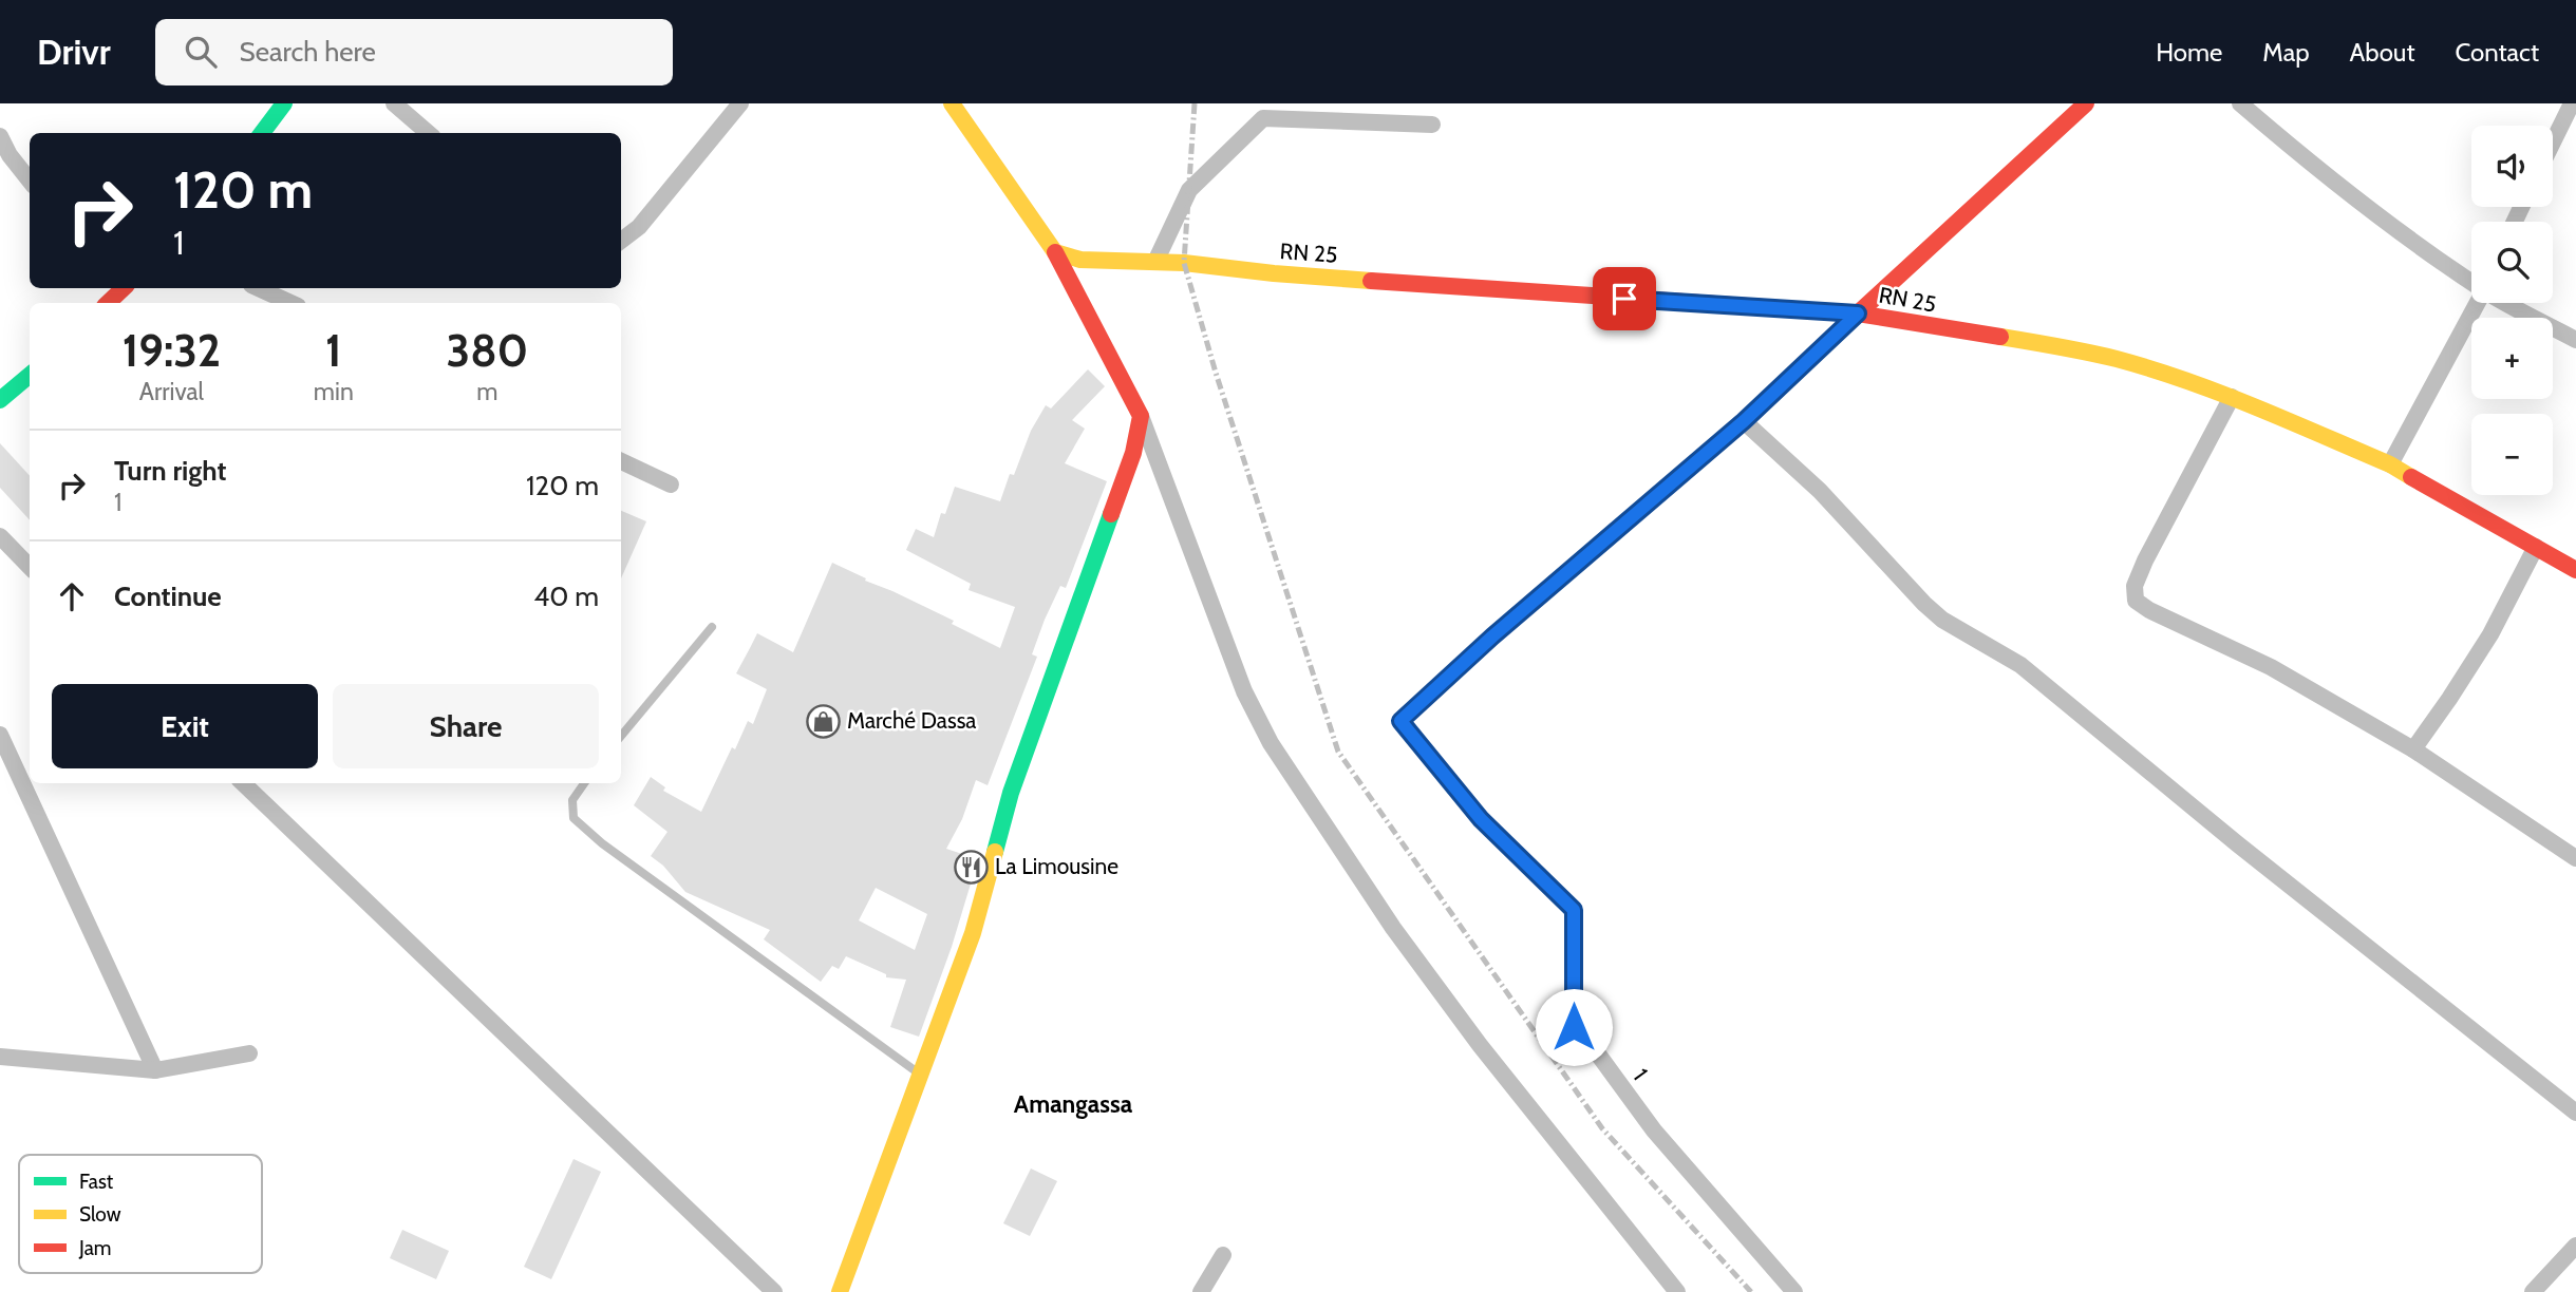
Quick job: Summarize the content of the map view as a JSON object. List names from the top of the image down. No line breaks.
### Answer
{"streets":{"main road":["RN 25"],"street":["1"]},"districts":["Amangassa"],"places":{"shop":["Marché Dassa"],"restaurant":["La Limousine"]},"legend":["Fast","Slow","Jam"],"page":{"header":"Drivr","search":"Search here","nav":["Home","Map","About","Contact"],"map_buttons":["+","−"],"turn":["120 m","1"],"eta":["19:32","Arrival","1","min","380","m"],"list":[{"name":"Turn right","note":"1","value":"120 m"},{"name":"Continue","value":"40 m"}],"buttons":["Exit","Share"]}}
